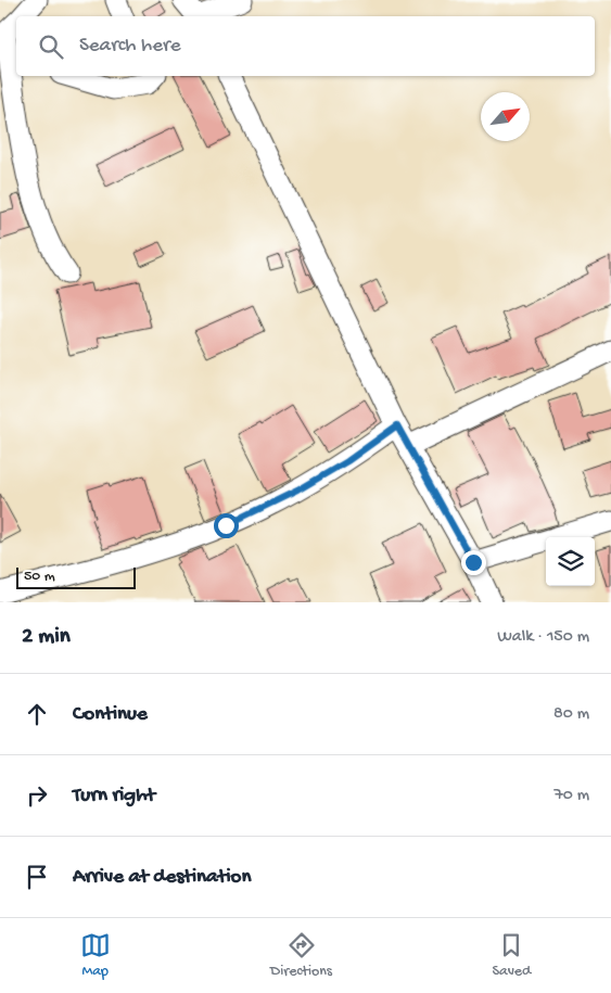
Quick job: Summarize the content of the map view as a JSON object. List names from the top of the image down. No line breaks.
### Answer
{"scale_bar":"50 m","north":"top right","page":{"search":"Search here","scale":"50 m","heading":["2 min","Walk · 150 m"],"list":[["Continue","80 m"],["Turn right","70 m"],"Arrive at destination"],"nav":["Map","Directions","Saved"]}}
